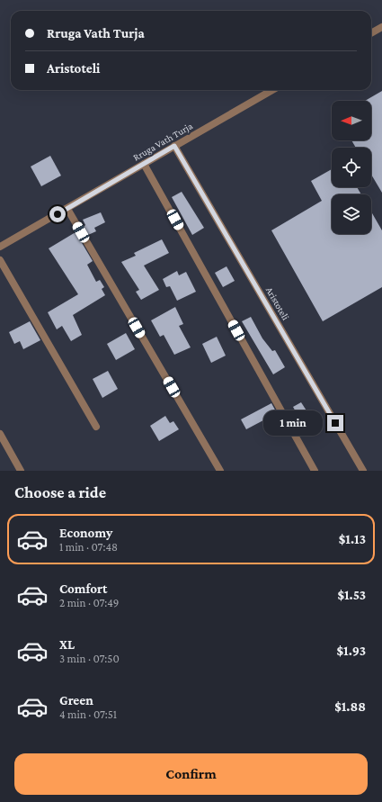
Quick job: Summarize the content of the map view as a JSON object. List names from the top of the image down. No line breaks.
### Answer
{"streets":{"street":["Rruga Vath Turja","Aristoteli"]},"crossings":[["Rruga Vath Turja","Aristoteli"]],"north":"left","page":{"banner":["Rruga Vath Turja","Aristoteli"],"bubble":"1 min","heading":"Choose a ride","list":[{"name":"Economy","note":"1 min · 07:48","value":"$1.13"},{"name":"Comfort","note":"2 min · 07:49","value":"$1.53"},{"name":"XL","note":"3 min · 07:50","value":"$1.93"},{"name":"Green","note":"4 min · 07:51","value":"$1.88"}],"buttons":"Confirm"}}
